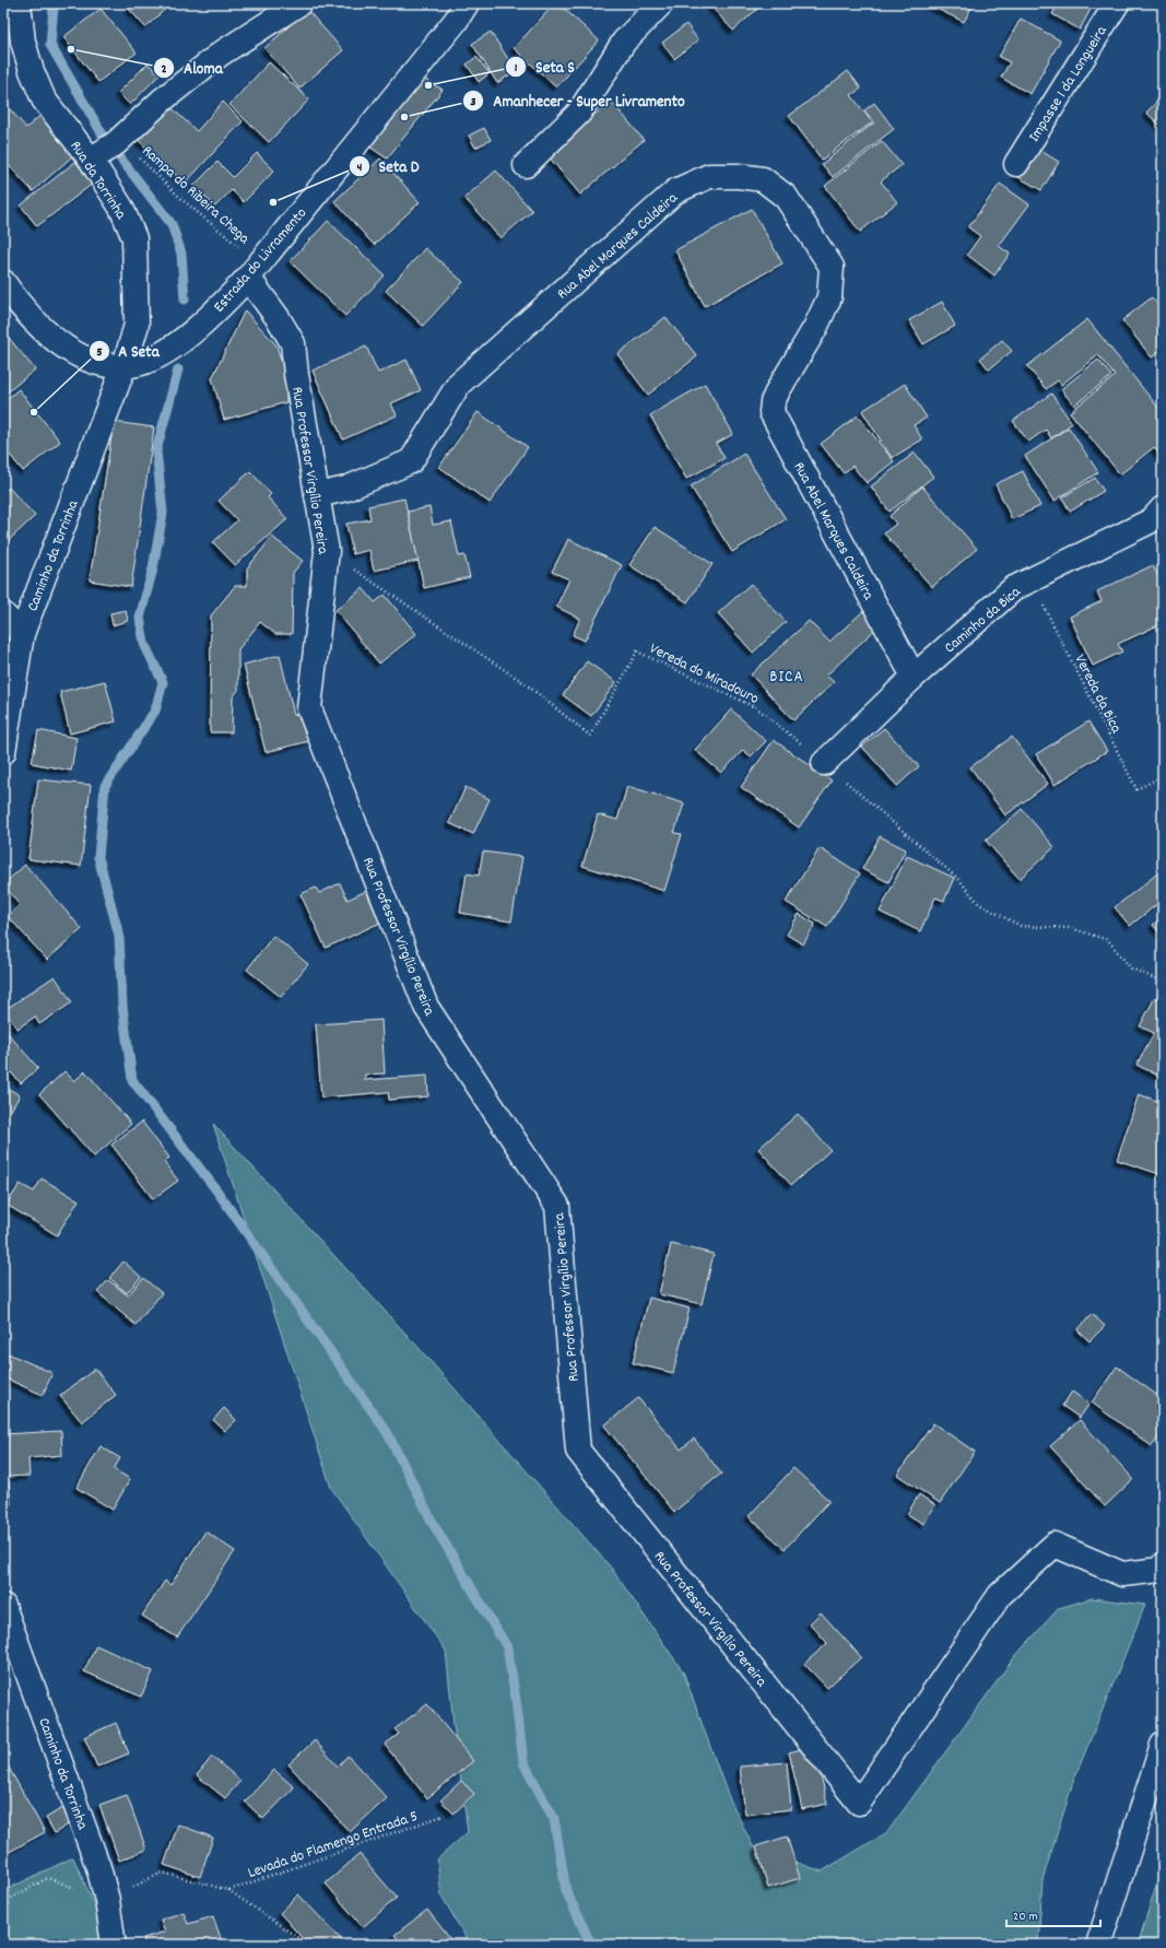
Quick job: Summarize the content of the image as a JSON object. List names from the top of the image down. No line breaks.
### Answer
{"streets":{"street":["Impasse 1 da Longueira","Rua da Torrinha","Rua Abel Marques Caldeira","Estrada do Livramento","Rua Professor Virgílio Pereira","Caminho da Torrinha","Caminho da Bica"],"path":["Rampa do Ribeira Chega","Vereda do Miradouro","Vereda da Bica","Levada do Flamengo Entrada 5"]},"crossings":[["Rua da Torrinha","Estrada do Livramento"],["Rua da Torrinha","Caminho da Torrinha"],["Rampa do Ribeira Chega","Estrada do Livramento"],["Rampa do Ribeira Chega","Rua Professor Virgílio Pereira"],["Rua Abel Marques Caldeira","Rua Professor Virgílio Pereira"],["Rua Abel Marques Caldeira","Caminho da Bica"],["Estrada do Livramento","Rua Professor Virgílio Pereira"],["Estrada do Livramento","Caminho da Torrinha"],["Rua Professor Virgílio Pereira","Vereda do Miradouro"],["Caminho da Bica","Vereda do Miradouro"],["Caminho da Bica","Vereda da Bica"]],"districts":["BICA"],"places":["Aloma","Seta S","Amanhecer - Super Livramento","Seta D","A Seta"],"scale_bar":"20 m"}
